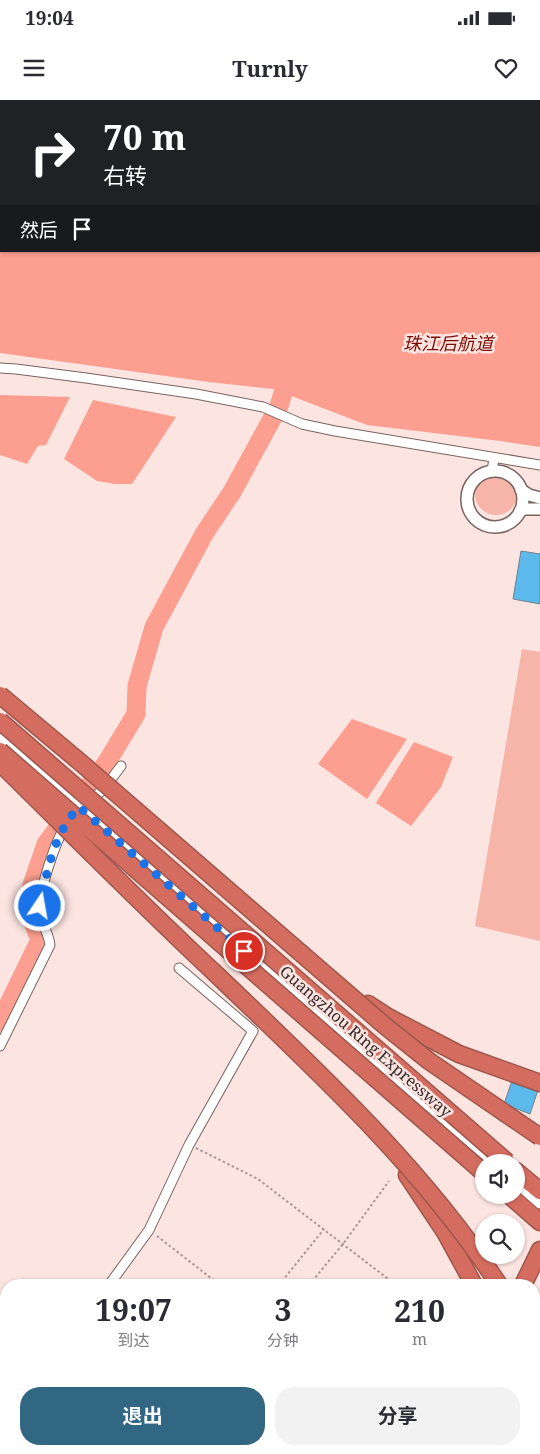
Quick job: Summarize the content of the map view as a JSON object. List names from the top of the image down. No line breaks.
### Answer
{"streets":{"highway":["Guangzhou Ring Expressway"]},"water":["珠江后航道"],"page":{"status":"19:04","header":"Turnly","turn":["70 m","右转"],"then":"然后","eta":["19:07","到达","3","分钟","210","m"],"buttons":["退出","分享"]}}
